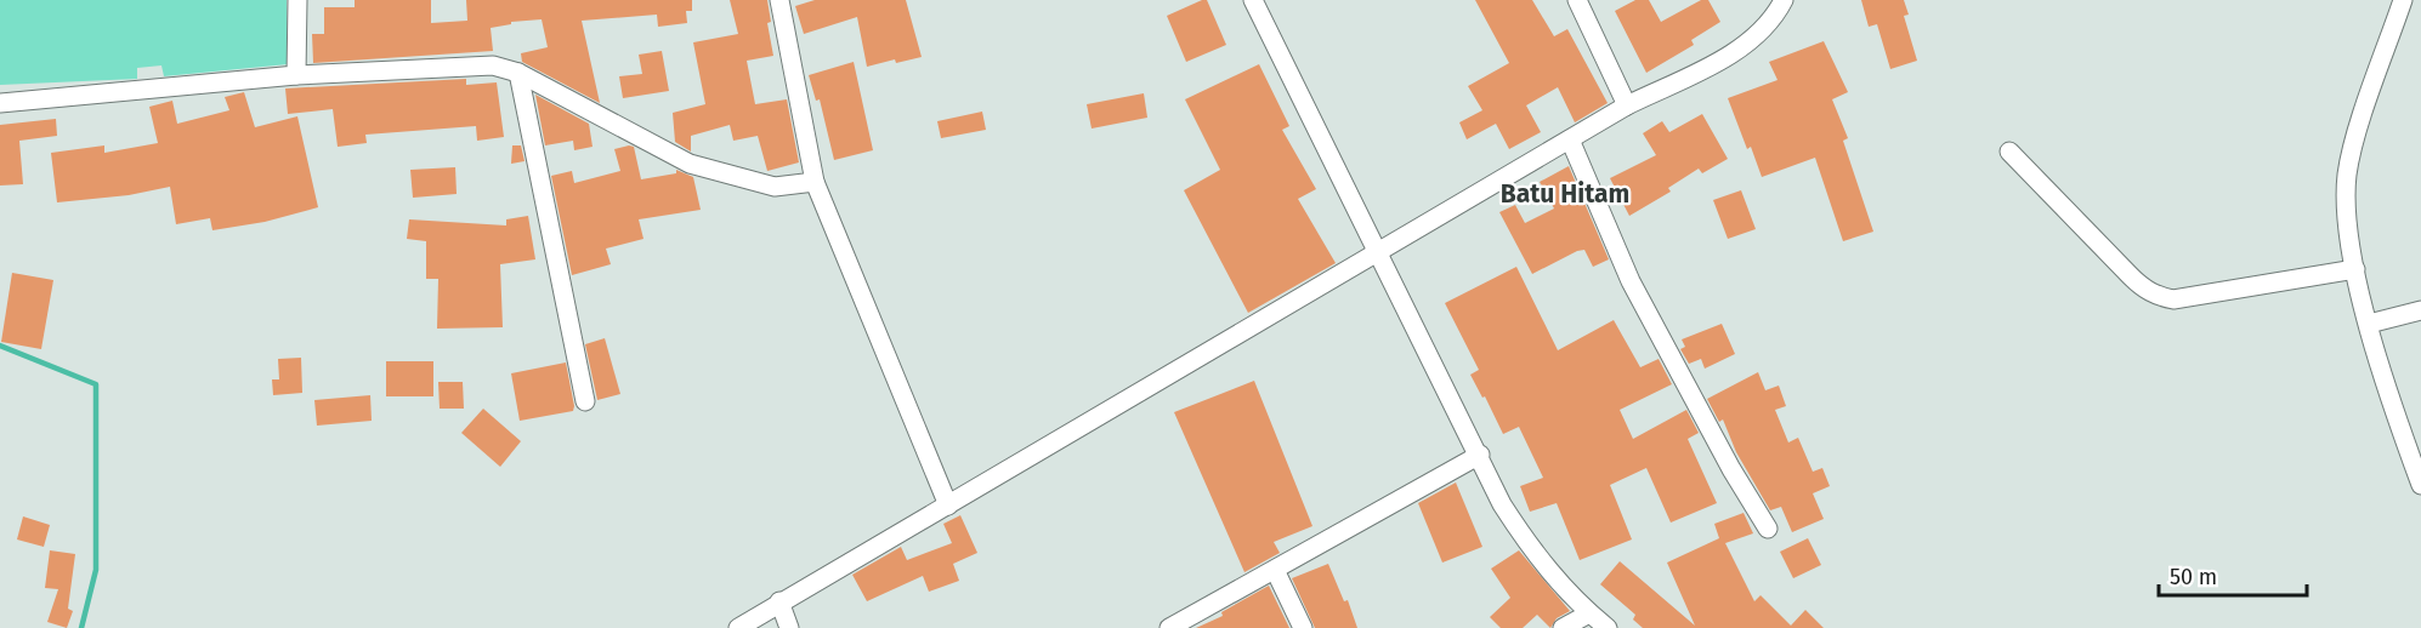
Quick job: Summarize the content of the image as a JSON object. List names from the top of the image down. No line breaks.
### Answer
{"districts":["Batu Hitam"],"scale_bar":"50 m"}
